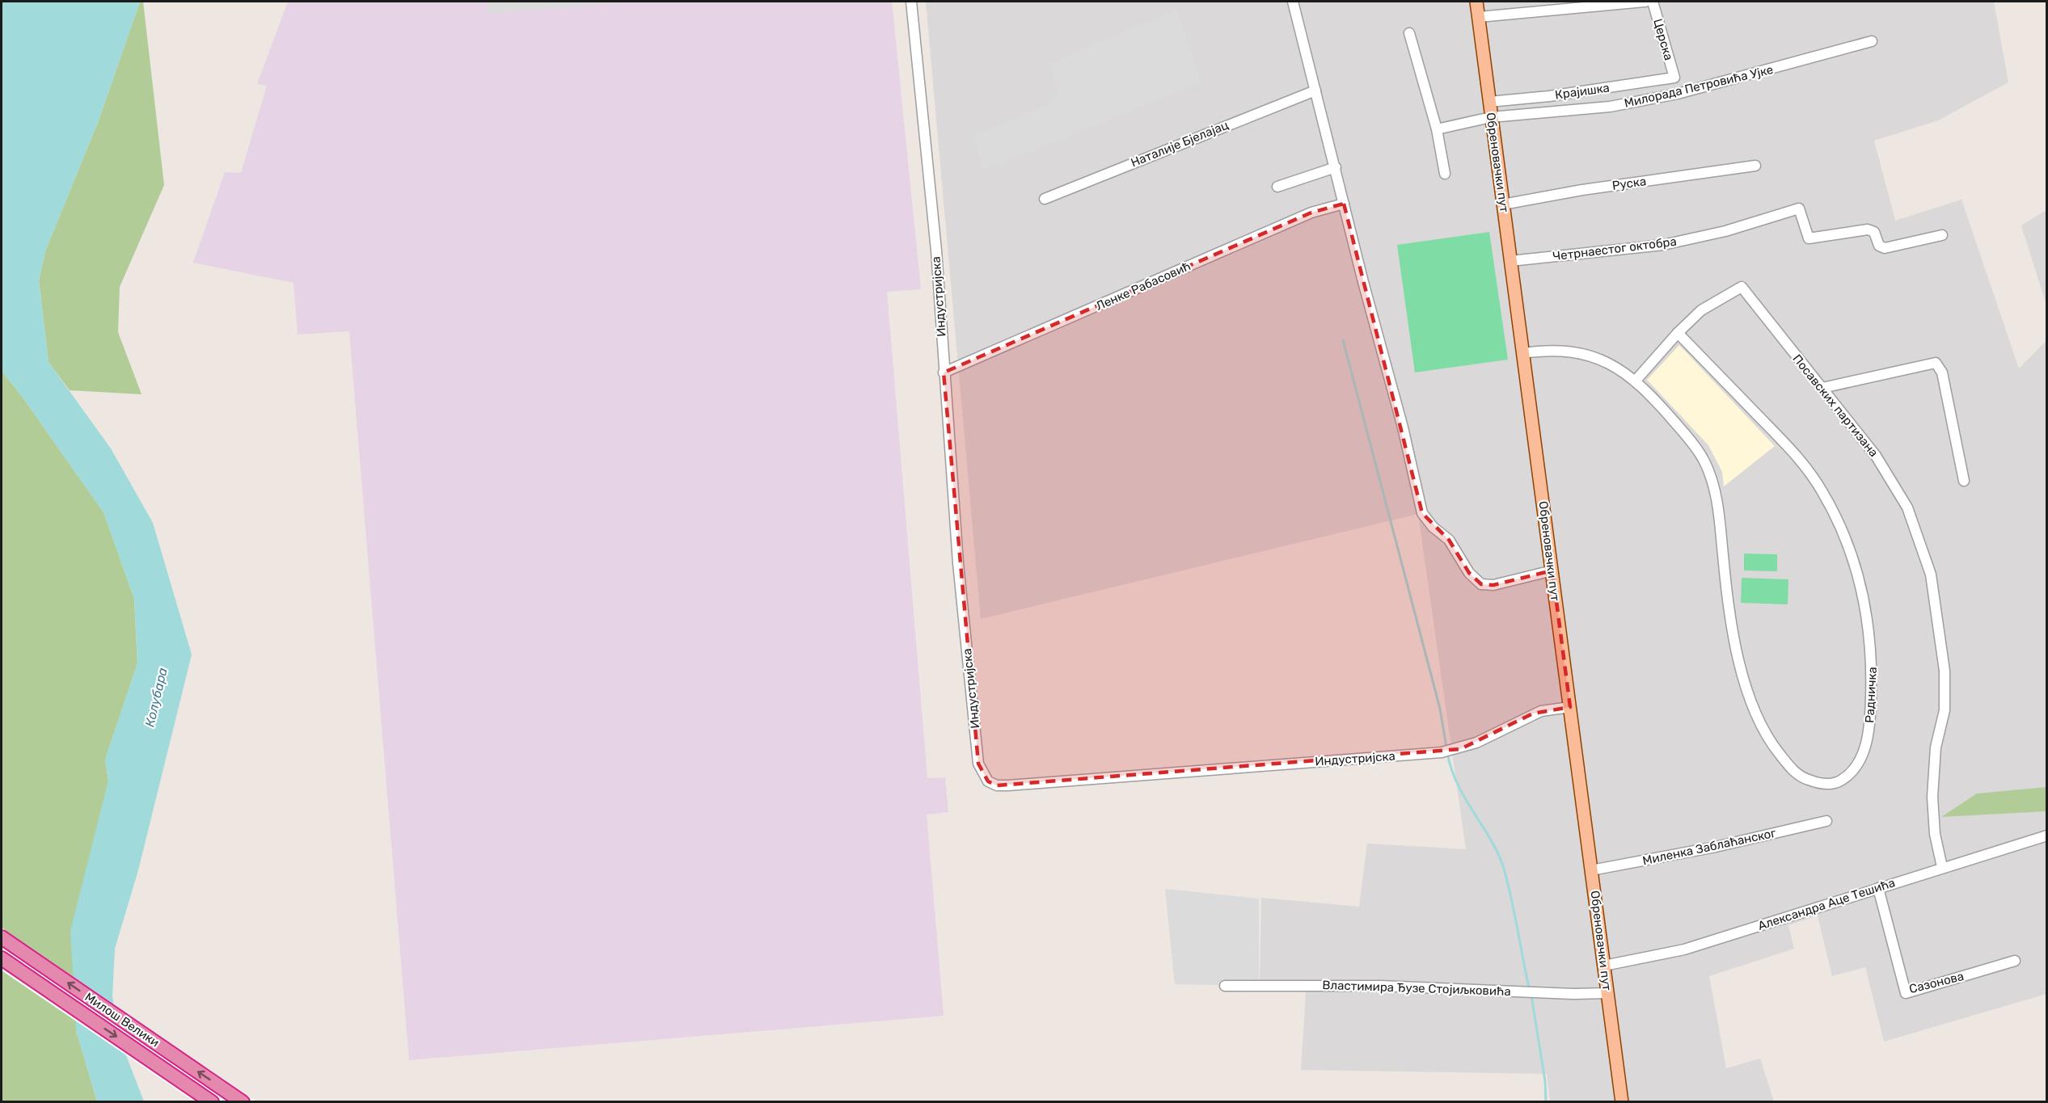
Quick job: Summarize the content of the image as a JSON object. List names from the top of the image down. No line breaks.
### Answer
{"streets":{"highway":["Милош Велики"],"main road":["Обреновачки пут"],"street":["Церска","Милорада Петровића Ујке","Крајишка","Наталије Бјелајац","Руска","Четрнаестог октобра","Ленке Рабасовић","Индустријска","Посавских партизана","Радничка","Миленка Заблаћанског","Александра Аце Тешића","Сазонова","Властимира Ђузе Стојиљковића"]},"crossings":[["Церска","Крајишка"],["Милорада Петровића Ујке","Обреновачки пут"],["Крајишка","Обреновачки пут"],["Обреновачки пут","Руска"],["Обреновачки пут","Четрнаестог октобра"],["Обреновачки пут","Индустријска"],["Обреновачки пут","Радничка"],["Обреновачки пут","Миленка Заблаћанског"],["Обреновачки пут","Александра Аце Тешића"],["Обреновачки пут","Властимира Ђузе Стојиљковића"],["Ленке Рабасовић","Индустријска"],["Посавских партизана","Радничка"],["Посавских партизана","Александра Аце Тешића"],["Александра Аце Тешића","Сазонова"]],"water":["Колубара"]}
